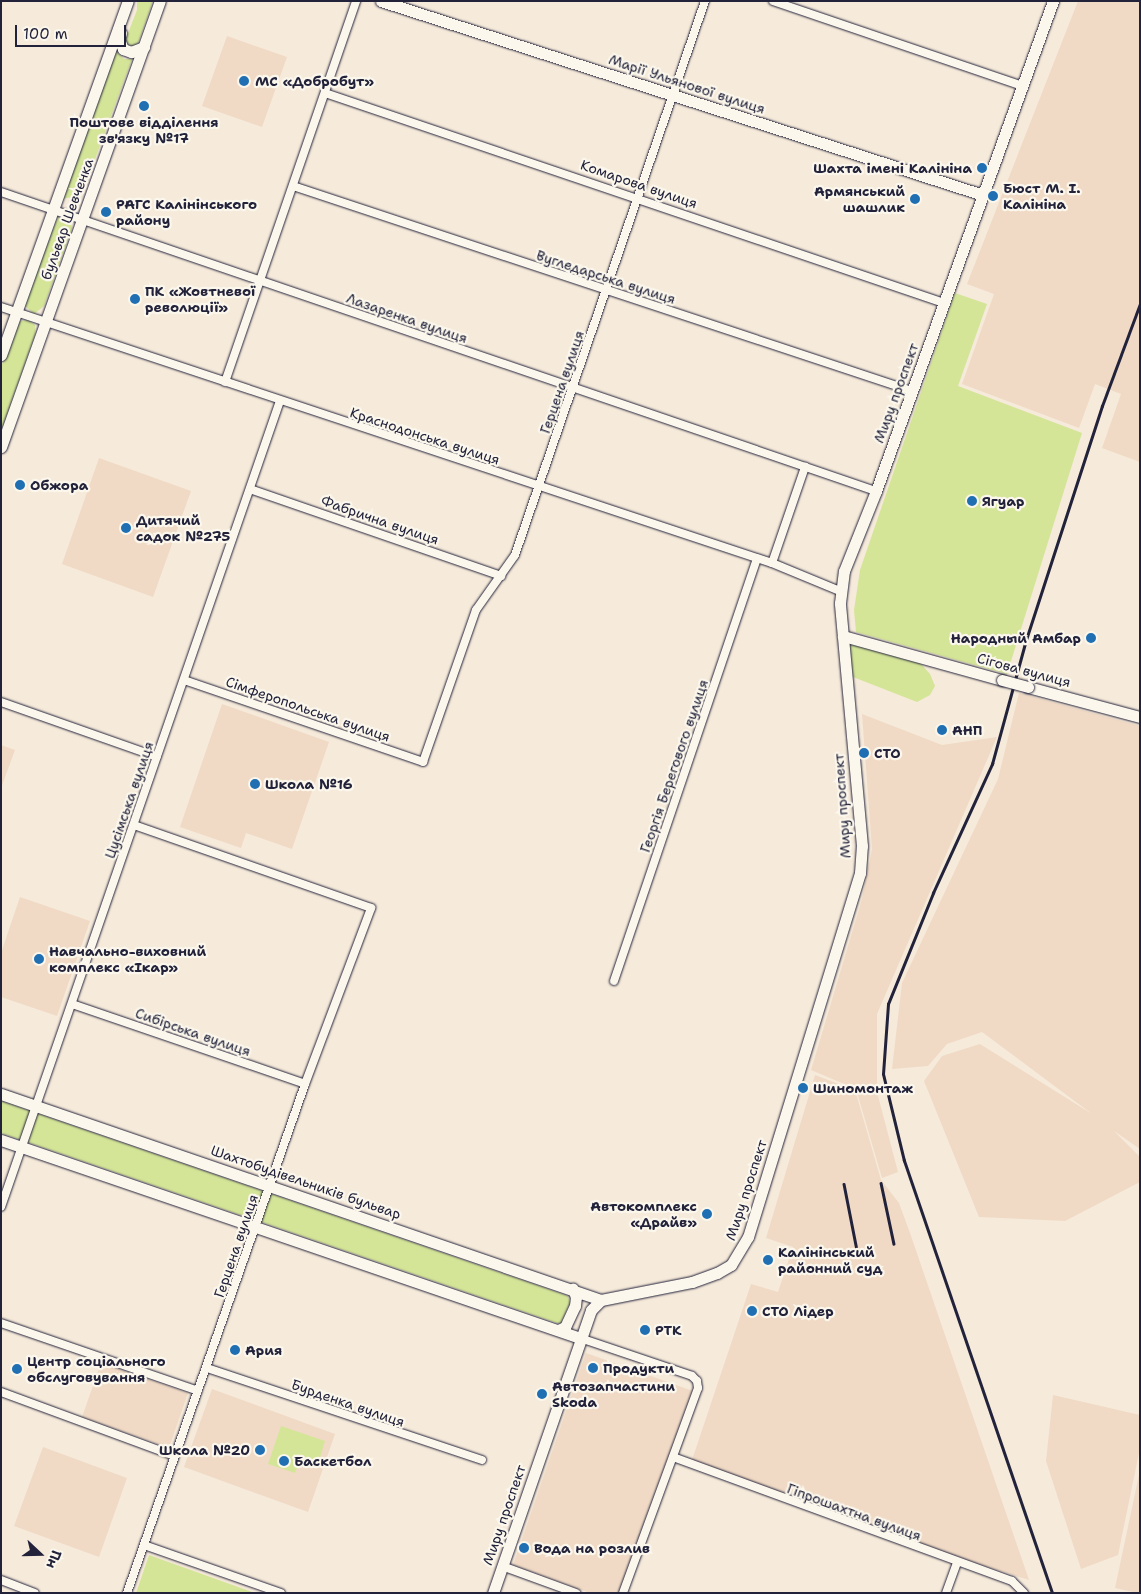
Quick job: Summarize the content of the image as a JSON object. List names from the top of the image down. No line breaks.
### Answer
{"streets":{"main road":["Марії Ульянової вулиця","бульвар Шевченка","Миру проспект","Сігова вулиця","Шахтобудівельників бульвар"],"street":["Комарова вулиця","Вугледарська вулиця","Лазаренка вулиця","Герцена вулиця","Краснодонська вулиця","Фабрична вулиця","Сімферопольська вулиця","Георгія Берегового вулиця","Цусімська вулиця","Сибірська вулиця","Бурденка вулиця","Гіпрошахтна вулиця"]},"crossings":[["Марії Ульянової вулиця","Герцена вулиця"],["Марії Ульянової вулиця","Миру проспект"],["Комарова вулиця","Герцена вулиця"],["Комарова вулиця","Миру проспект"],["бульвар Шевченка","Лазаренка вулиця"],["бульвар Шевченка","Краснодонська вулиця"],["Вугледарська вулиця","Герцена вулиця"],["Вугледарська вулиця","Миру проспект"],["Лазаренка вулиця","Герцена вулиця"],["Лазаренка вулиця","Миру проспект"],["Герцена вулиця","Краснодонська вулиця"],["Герцена вулиця","Фабрична вулиця"],["Герцена вулиця","Сімферопольська вулиця"],["Герцена вулиця","Цусімська вулиця"],["Герцена вулиця","Сибірська вулиця"],["Герцена вулиця","Шахтобудівельників бульвар"],["Герцена вулиця","Бурденка вулиця"],["Миру проспект","Краснодонська вулиця"],["Миру проспект","Сігова вулиця"],["Миру проспект","Шахтобудівельників бульвар"],["Краснодонська вулиця","Георгія Берегового вулиця"],["Краснодонська вулиця","Цусімська вулиця"],["Фабрична вулиця","Цусімська вулиця"],["Сімферопольська вулиця","Цусімська вулиця"],["Цусімська вулиця","Сибірська вулиця"],["Цусімська вулиця","Шахтобудівельників бульвар"]],"places":["МС «Добробут»","Поштове відділення зв'язку №17","Шахта імені Калініна","Бюст М. І. Калініна","Армянський шашлик","РАГС Калінінського району","ПК «Жовтневої революції»","Обжора","Ягуар","Дитячий садок №275","Народный Амбар","АНП","СТО","Школа №16","Навчально-виховний комплекс «Ікар»","Шиномонтаж","Автокомплекс «Драйв»","Калінінський районний суд","СТО Лідер","РТК","Ария","Продукти","Центр соціального обслуговування","Автозапчастини Skoda","Школа №20","Баскетбол","Вода на розлив"],"scale_bar":"100 m","north":"right"}
